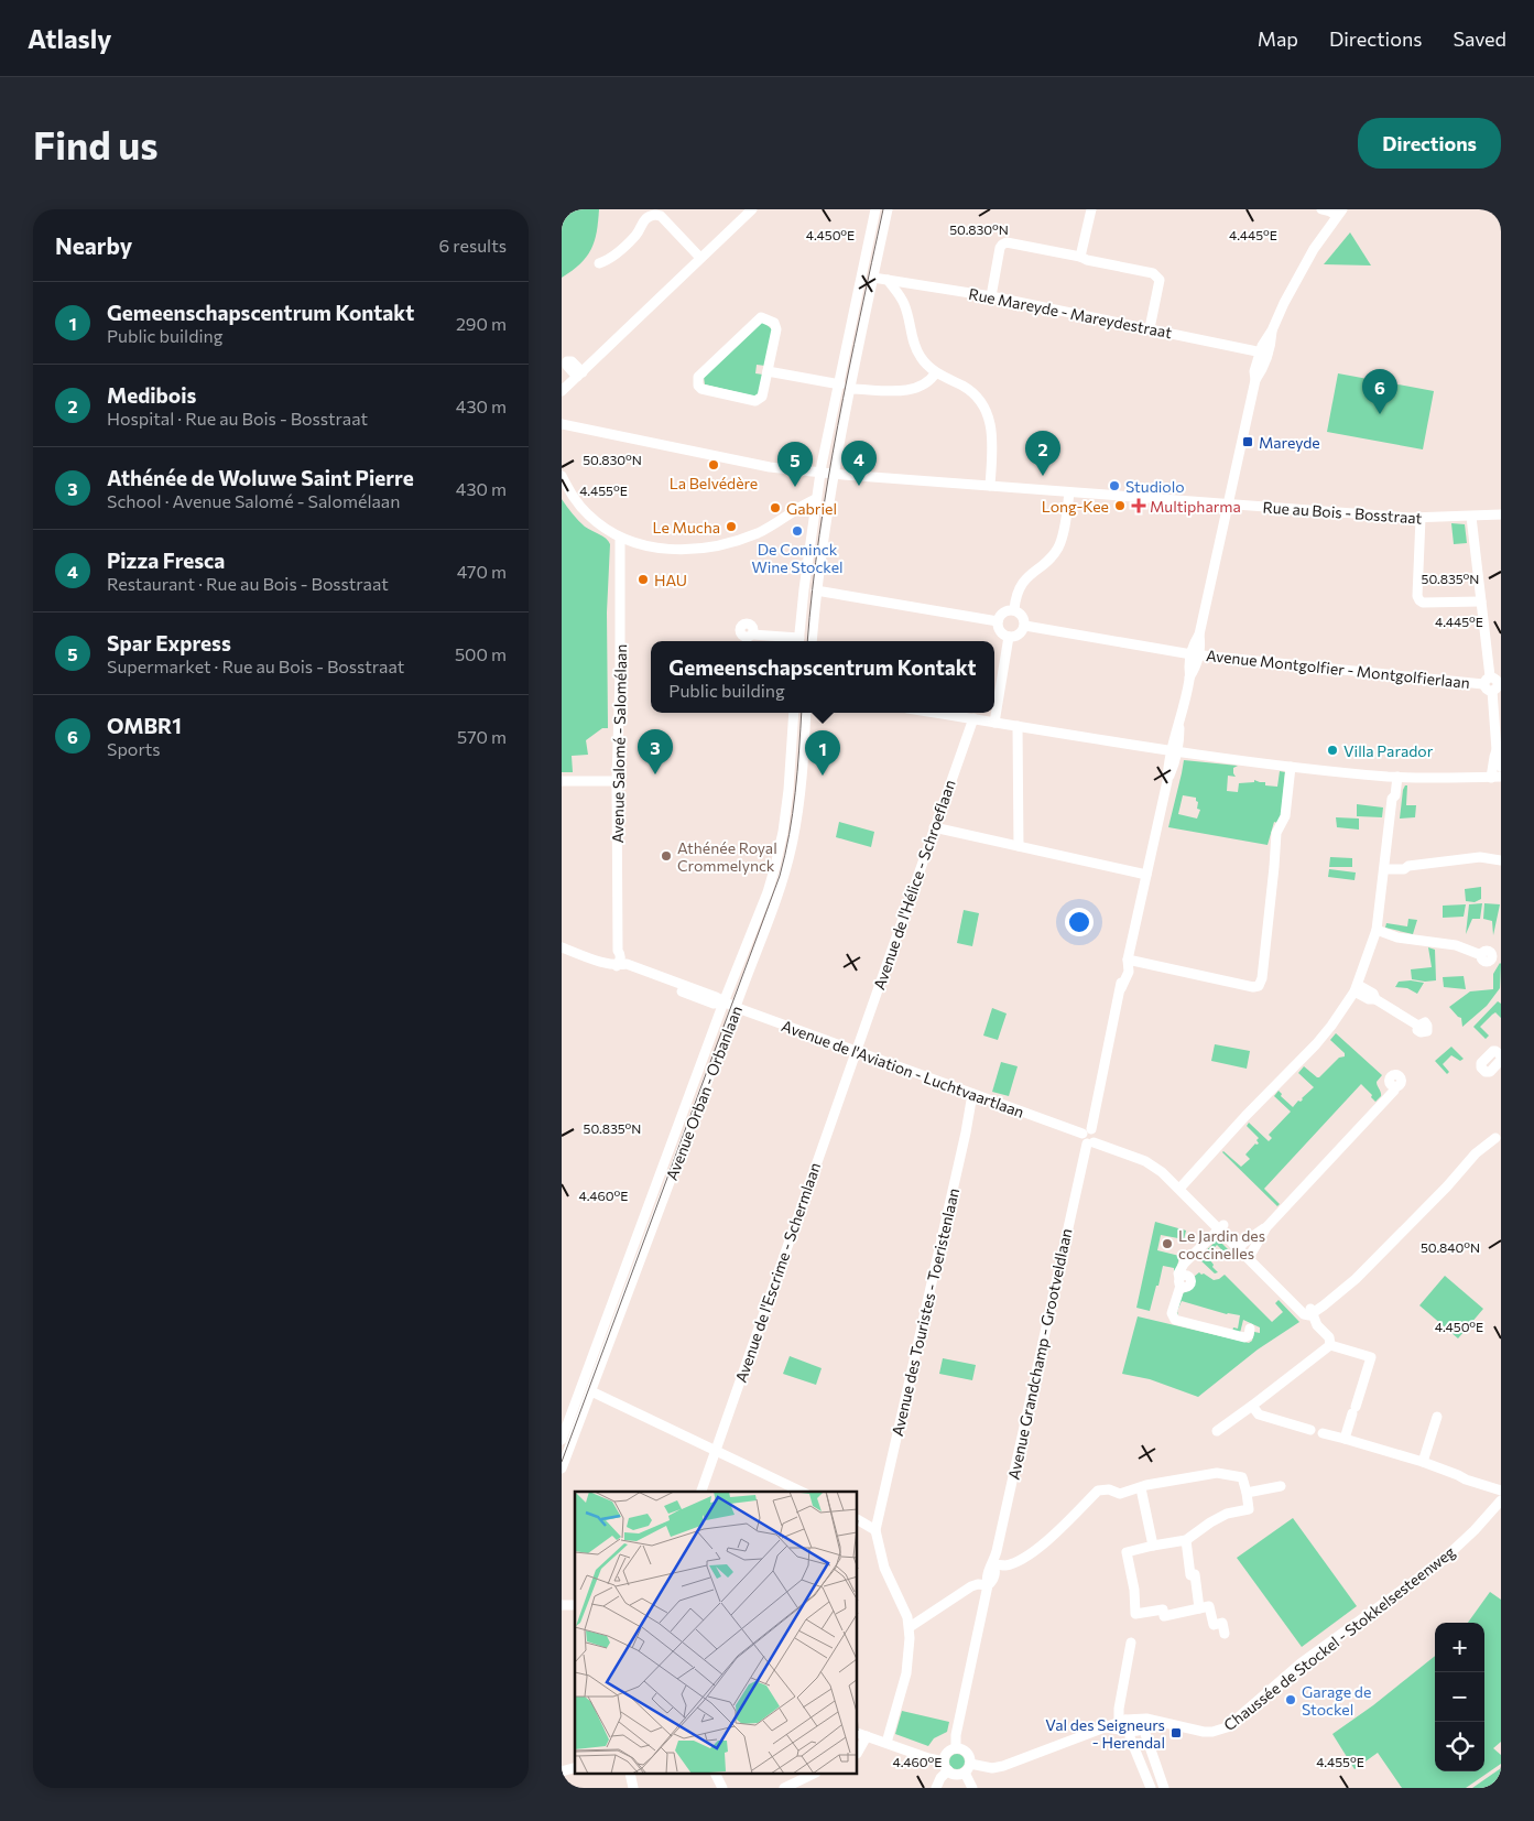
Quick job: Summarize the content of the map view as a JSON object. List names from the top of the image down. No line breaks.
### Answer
{"streets":{"street":["Rue Mareyde - Mareydestraat","Rue au Bois - Bosstraat","Avenue Montgolfier - Montgolfierlaan","Avenue Salomé - Salomélaan","Avenue de l'Hélice - Schroeflaan","Avenue de l'Aviation - Luchtvaartlaan","Avenue Orban - Orbanlaan","Avenue de l'Escrime - Schermlaan","Avenue des Touristes - Toeristenlaan","Avenue Grandchamp - Grootveldlaan","Chaussée de Stockel - Stokkelsesteenweg"]},"crossings":[["Rue Mareyde - Mareydestraat","Avenue Grandchamp - Grootveldlaan"],["Rue au Bois - Bosstraat","Avenue Grandchamp - Grootveldlaan"],["Avenue Montgolfier - Montgolfierlaan","Avenue Grandchamp - Grootveldlaan"],["Avenue Salomé - Salomélaan","Avenue de l'Aviation - Luchtvaartlaan"],["Avenue de l'Hélice - Schroeflaan","Avenue de l'Aviation - Luchtvaartlaan"],["Avenue de l'Hélice - Schroeflaan","Avenue de l'Escrime - Schermlaan"],["Avenue de l'Aviation - Luchtvaartlaan","Avenue Orban - Orbanlaan"],["Avenue de l'Aviation - Luchtvaartlaan","Avenue de l'Escrime - Schermlaan"],["Avenue de l'Aviation - Luchtvaartlaan","Avenue des Touristes - Toeristenlaan"],["Avenue de l'Aviation - Luchtvaartlaan","Avenue Grandchamp - Grootveldlaan"]],"places":{"transit":["Mareyde","Val des Seigneurs - Herendal"],"other":["La Belvédère","Studiolo","Long-Kee","Gabriel","Le Mucha","De Coninck Wine Stockel","HAU","Villa Parador","Athénée Royal Crommelynck","Le Jardin des coccinelles","Garage de Stockel"],"health":["Multipharma"]},"page":{"header":"Atlasly","nav":["Map","Directions","Saved"],"buttons":"Directions","title":"Find us","heading":["Nearby","6 results"],"list":[{"mark":"1","name":"Gemeenschapscentrum Kontakt","note":"Public building","value":"290 m"},{"mark":"2","name":"Medibois","note":"Hospital · Rue au Bois - Bosstraat","value":"430 m"},{"mark":"3","name":"Athénée de Woluwe Saint Pierre","note":"School · Avenue Salomé - Salomélaan","value":"430 m"},{"mark":"4","name":"Pizza Fresca","note":"Restaurant · Rue au Bois - Bosstraat","value":"470 m"},{"mark":"5","name":"Spar Express","note":"Supermarket · Rue au Bois - Bosstraat","value":"500 m"},{"mark":"6","name":"OMBR1","note":"Sports","value":"570 m"}],"pins":["6","2","4","5","3","1"],"popup":["Gemeenschapscentrum Kontakt","Public building"],"map_buttons":["+","−"]},"coordinates":["50.830°N","4.450°E","4.445°E","4.455°E","50.835°N","4.460°E","50.840°N"]}
